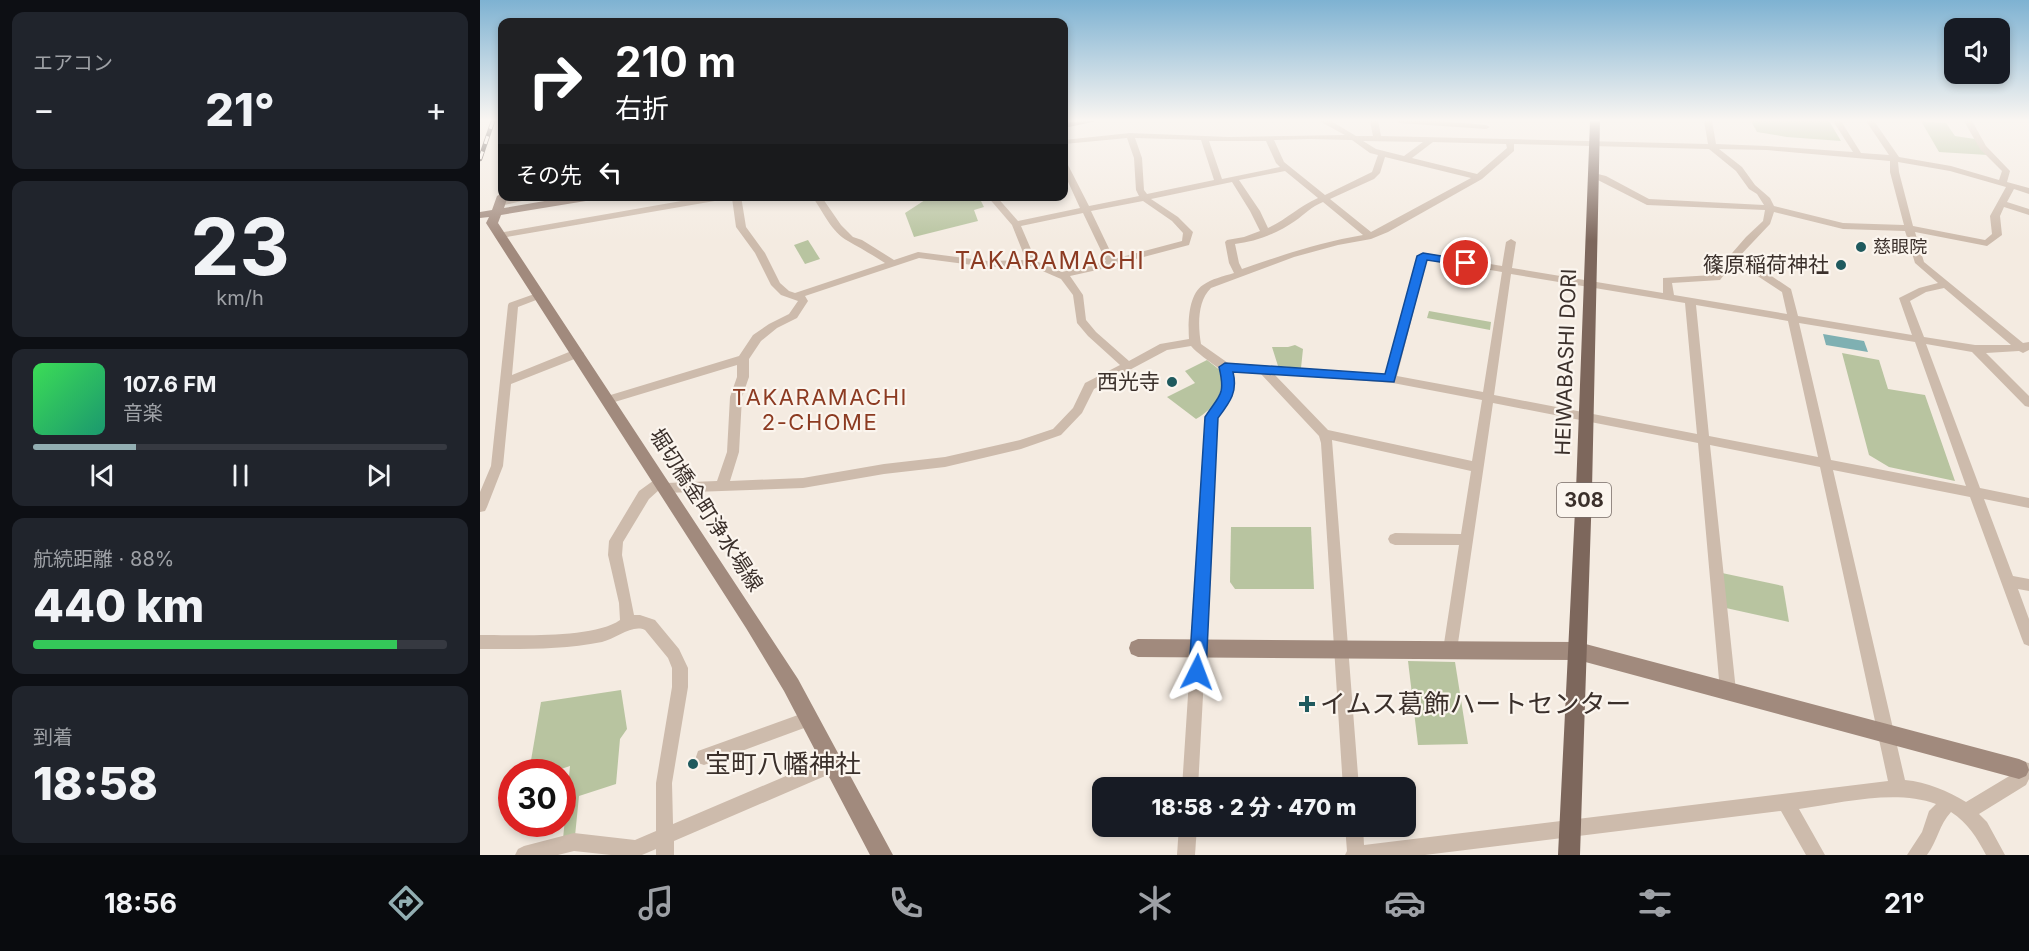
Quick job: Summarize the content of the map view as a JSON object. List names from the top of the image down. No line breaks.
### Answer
{"streets":{"main road":["HEIWABASHI DORI","308"],"street":["堀切橋金町浄水場線"]},"districts":["TAKARAMACHI","TAKARAMACHI 2-CHOME"],"places":{"other":["慈眼院","篠原稲荷神社","西光寺","宝町八幡神社"],"health":["イムス葛飾ハートセンター"]},"page":{"tile":["エアコン",["23","km/h"],["航続距離 · 88%","440 km"],["到着","18:58"]],"turn":["210 m","右折"],"heat":["−","21°","+"],"then":"その先","song":["107.6 FM","音楽"],"limit":"30","trip":"18:58 · 2 分 · 470 m","tabs":["18:56","21°"]}}
